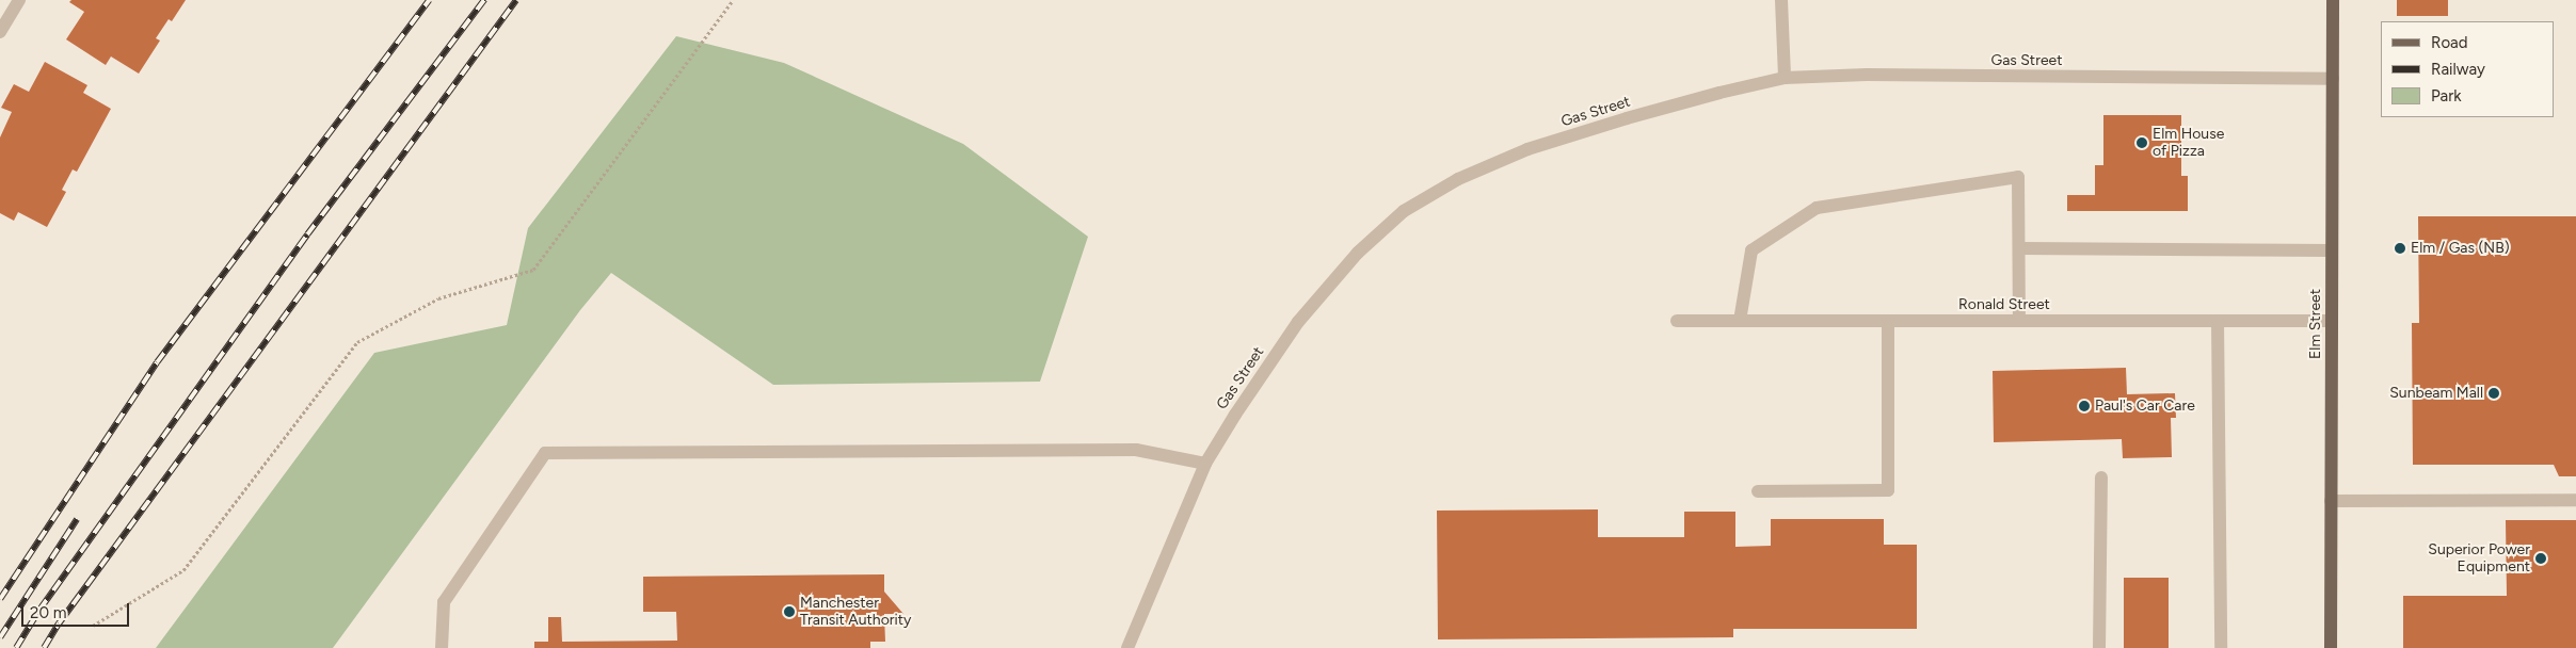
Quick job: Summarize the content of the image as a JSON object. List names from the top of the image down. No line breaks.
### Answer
{"streets":{"main road":["Elm Street"],"street":["Gas Street","Ronald Street"]},"crossings":[["Gas Street","Elm Street"],["Ronald Street","Elm Street"]],"places":["Elm House of Pizza","Elm / Gas (NB)","Sunbeam Mall","Paul's Car Care","Superior Power Equipment","Manchester Transit Authority"],"legend":["Road","Railway","Park"],"scale_bar":"20 m"}
